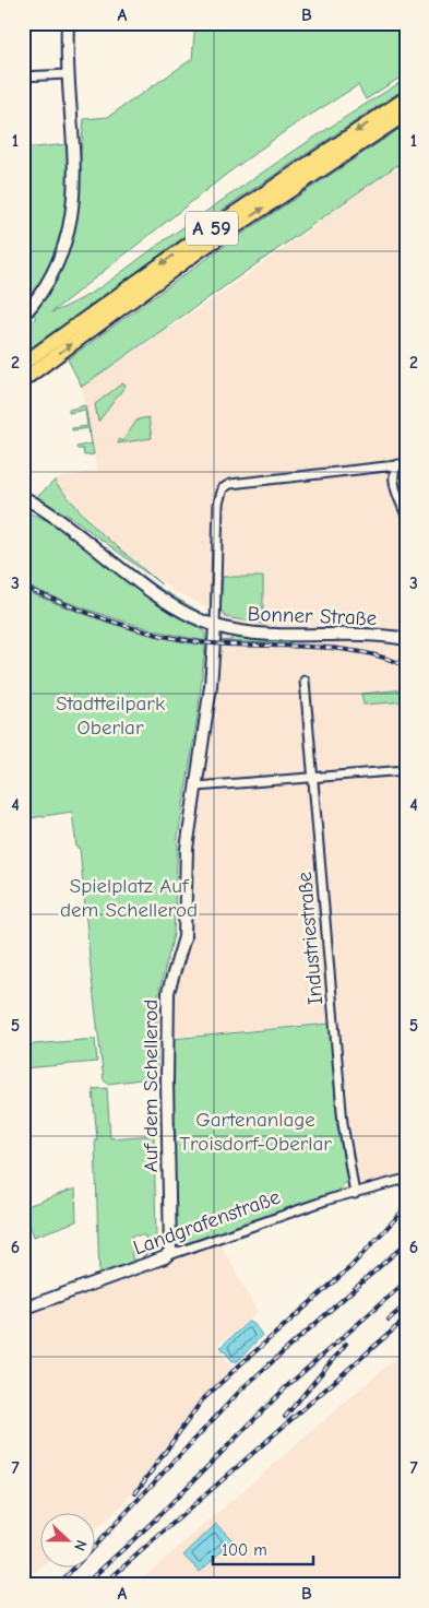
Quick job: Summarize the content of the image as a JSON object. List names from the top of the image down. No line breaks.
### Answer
{"streets":{"highway":["A 59"],"street":["Bonner Straße","Industriestraße","Auf dem Schellerod","Landgrafenstraße"]},"crossings":[["Bonner Straße","Auf dem Schellerod"],["Industriestraße","Landgrafenstraße"],["Auf dem Schellerod","Landgrafenstraße"]],"parks":["Stadtteilpark Oberlar","Spielplatz Auf dem Schellerod","Gartenanlage Troisdorf-Oberlar"],"scale_bar":"100 m","north":"right","grid":{"columns":["A","B"],"rows":["1","2","3","4","5","6","7"]}}
